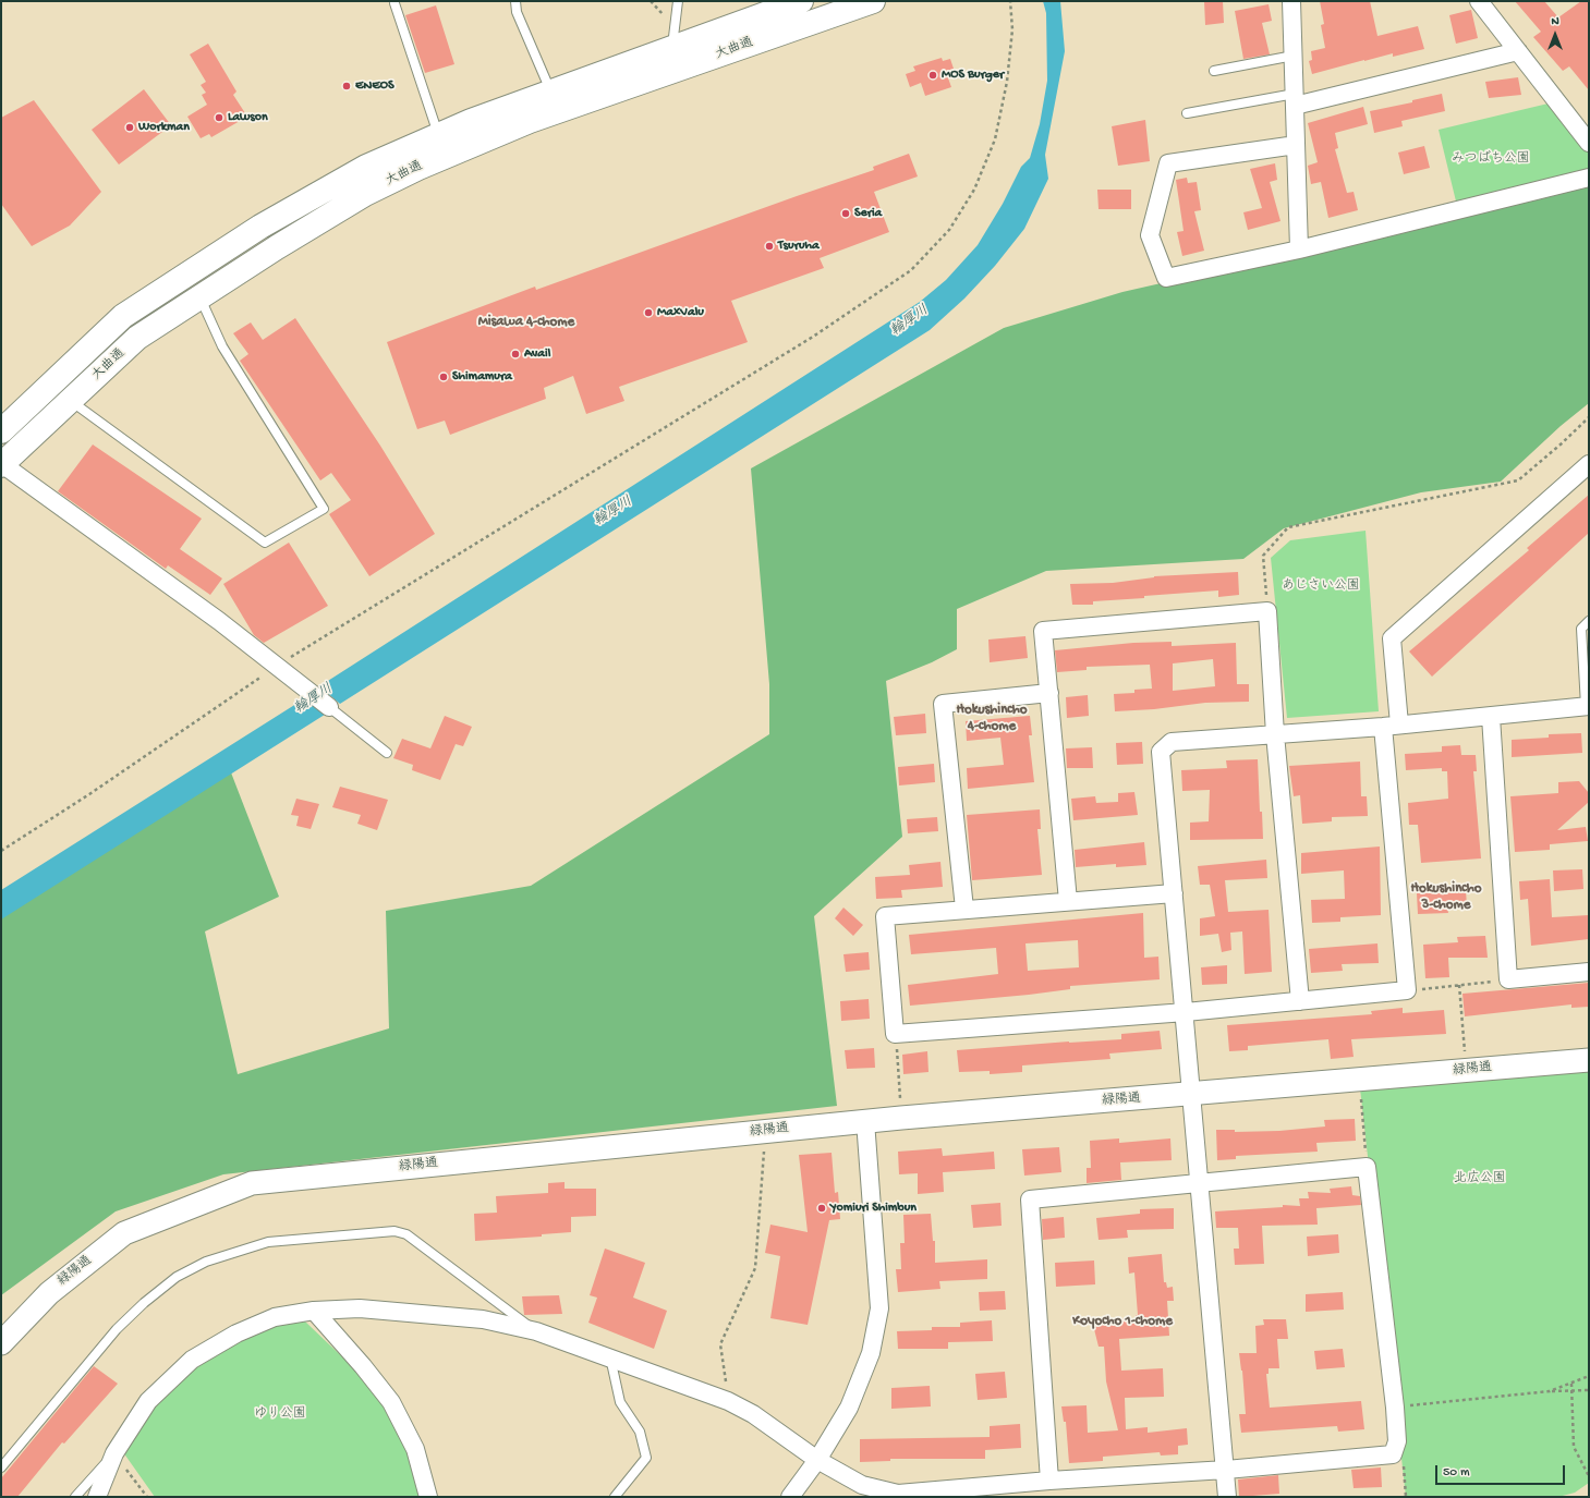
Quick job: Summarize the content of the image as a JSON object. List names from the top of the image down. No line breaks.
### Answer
{"streets":{"main road":["大曲通"],"street":["緑陽通"]},"districts":["Misawa 4-chome","Hokushincho 4-chome","Hokushincho 3-chome","Koyocho 1-chome"],"water":["輪厚川"],"parks":["みつばち公園","あじさい公園","北広公園","ゆり公園"],"places":["MOS Burger","ENEOS","Lawson","Workman","Seria","Tsuruha","MaxValu","Avail","Shimamura","Yomiuri Shimbun"],"scale_bar":"50 m","north":"top"}
